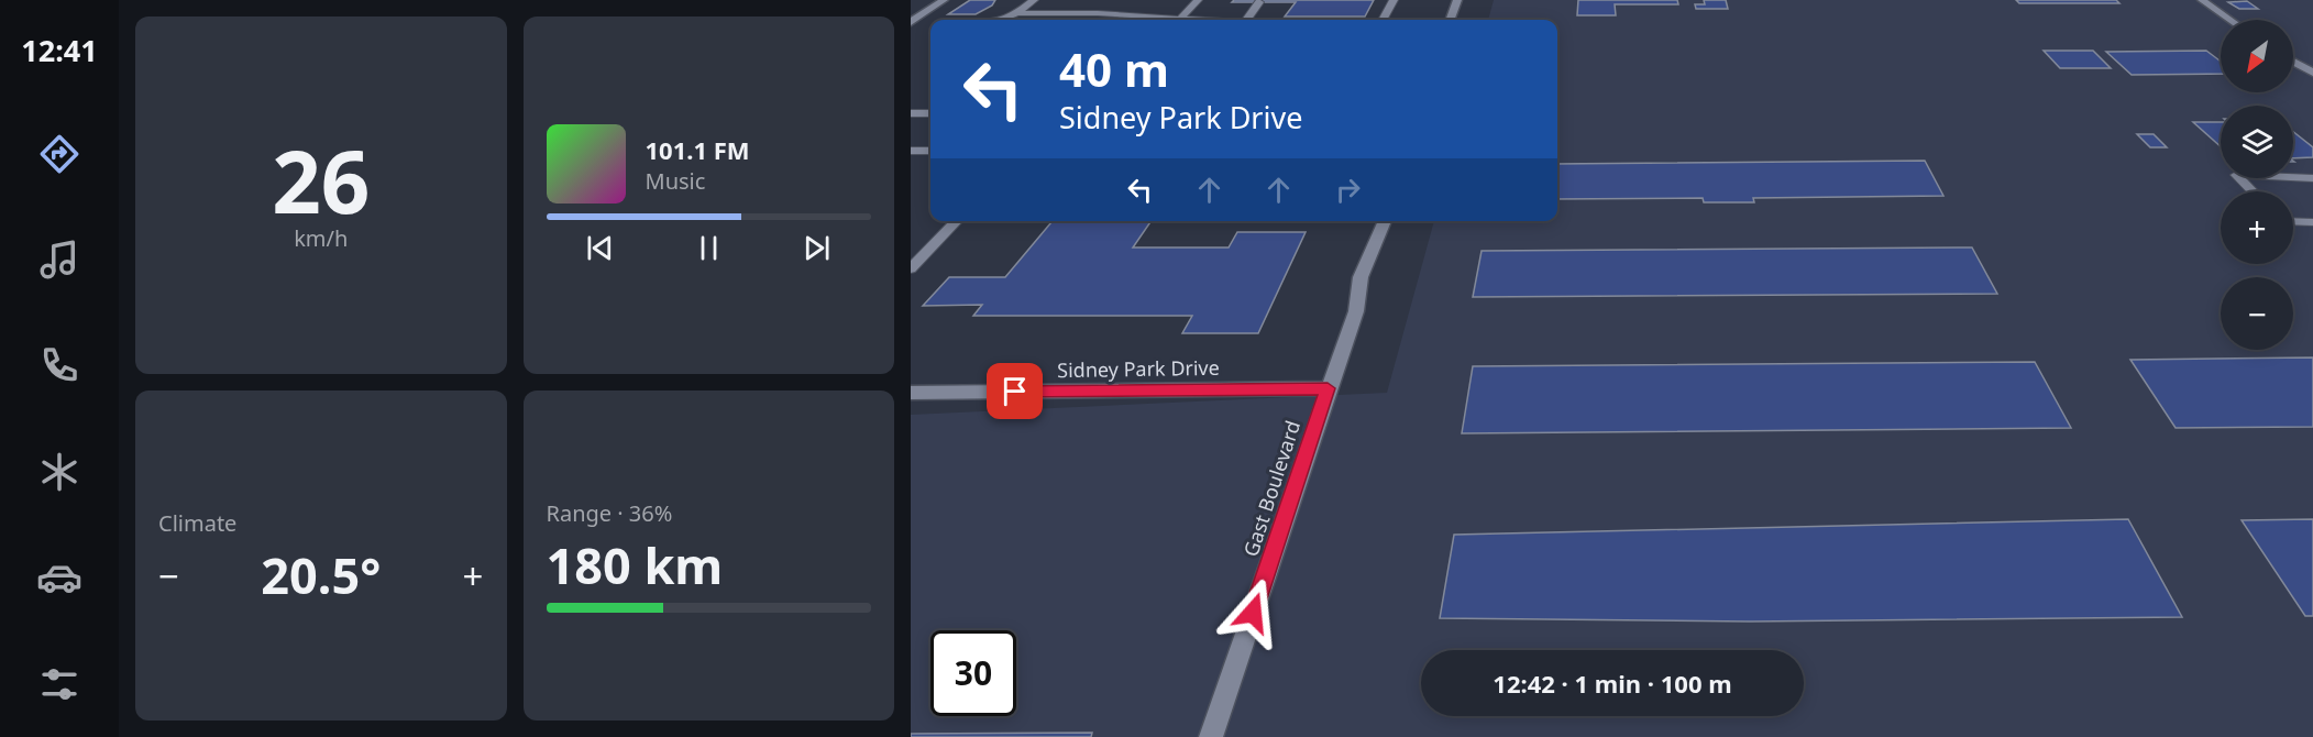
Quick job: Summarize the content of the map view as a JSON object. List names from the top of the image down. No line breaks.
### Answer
{"streets":{"street":["Sidney Park Drive","Gast Boulevard"]},"crossings":[["Sidney Park Drive","Gast Boulevard"]],"north":"bottom left","page":{"tabs":"12:41","tile":[["26","km/h"],"Climate",["Range · 36%","180 km"]],"map_buttons":["+","−"],"turn":["40 m","Sidney Park Drive"],"song":["101.1 FM","Music"],"heat":["−","20.5°","+"],"limit":"30","trip":"12:42 · 1 min · 100 m"}}
